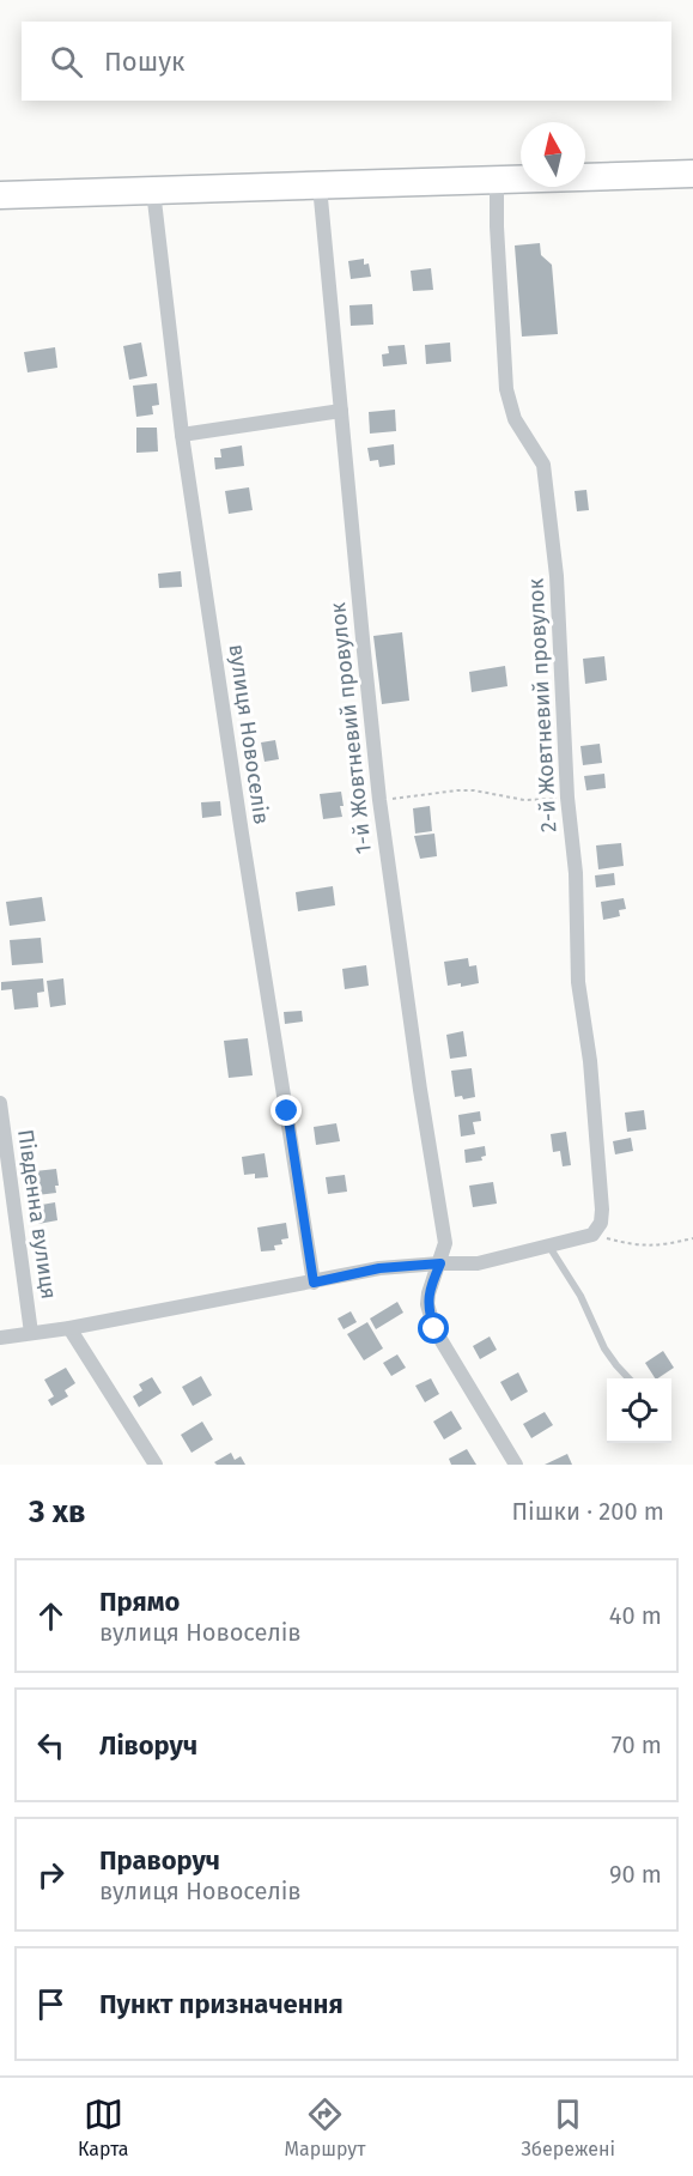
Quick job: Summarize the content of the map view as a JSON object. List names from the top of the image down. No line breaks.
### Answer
{"streets":{"street":["2-й Жовтневий провулок","1-й Жовтневий провулок","вулиця Новоселів","Південна вулиця"]},"north":"top","page":{"search":"Пошук","heading":["3 хв","Пішки · 200 m"],"list":[["Прямо","вулиця Новоселів","40 m"],["Ліворуч","70 m"],["Праворуч","вулиця Новоселів","90 m"],"Пункт призначення"],"nav":["Карта","Маршрут","Збережені"]}}
